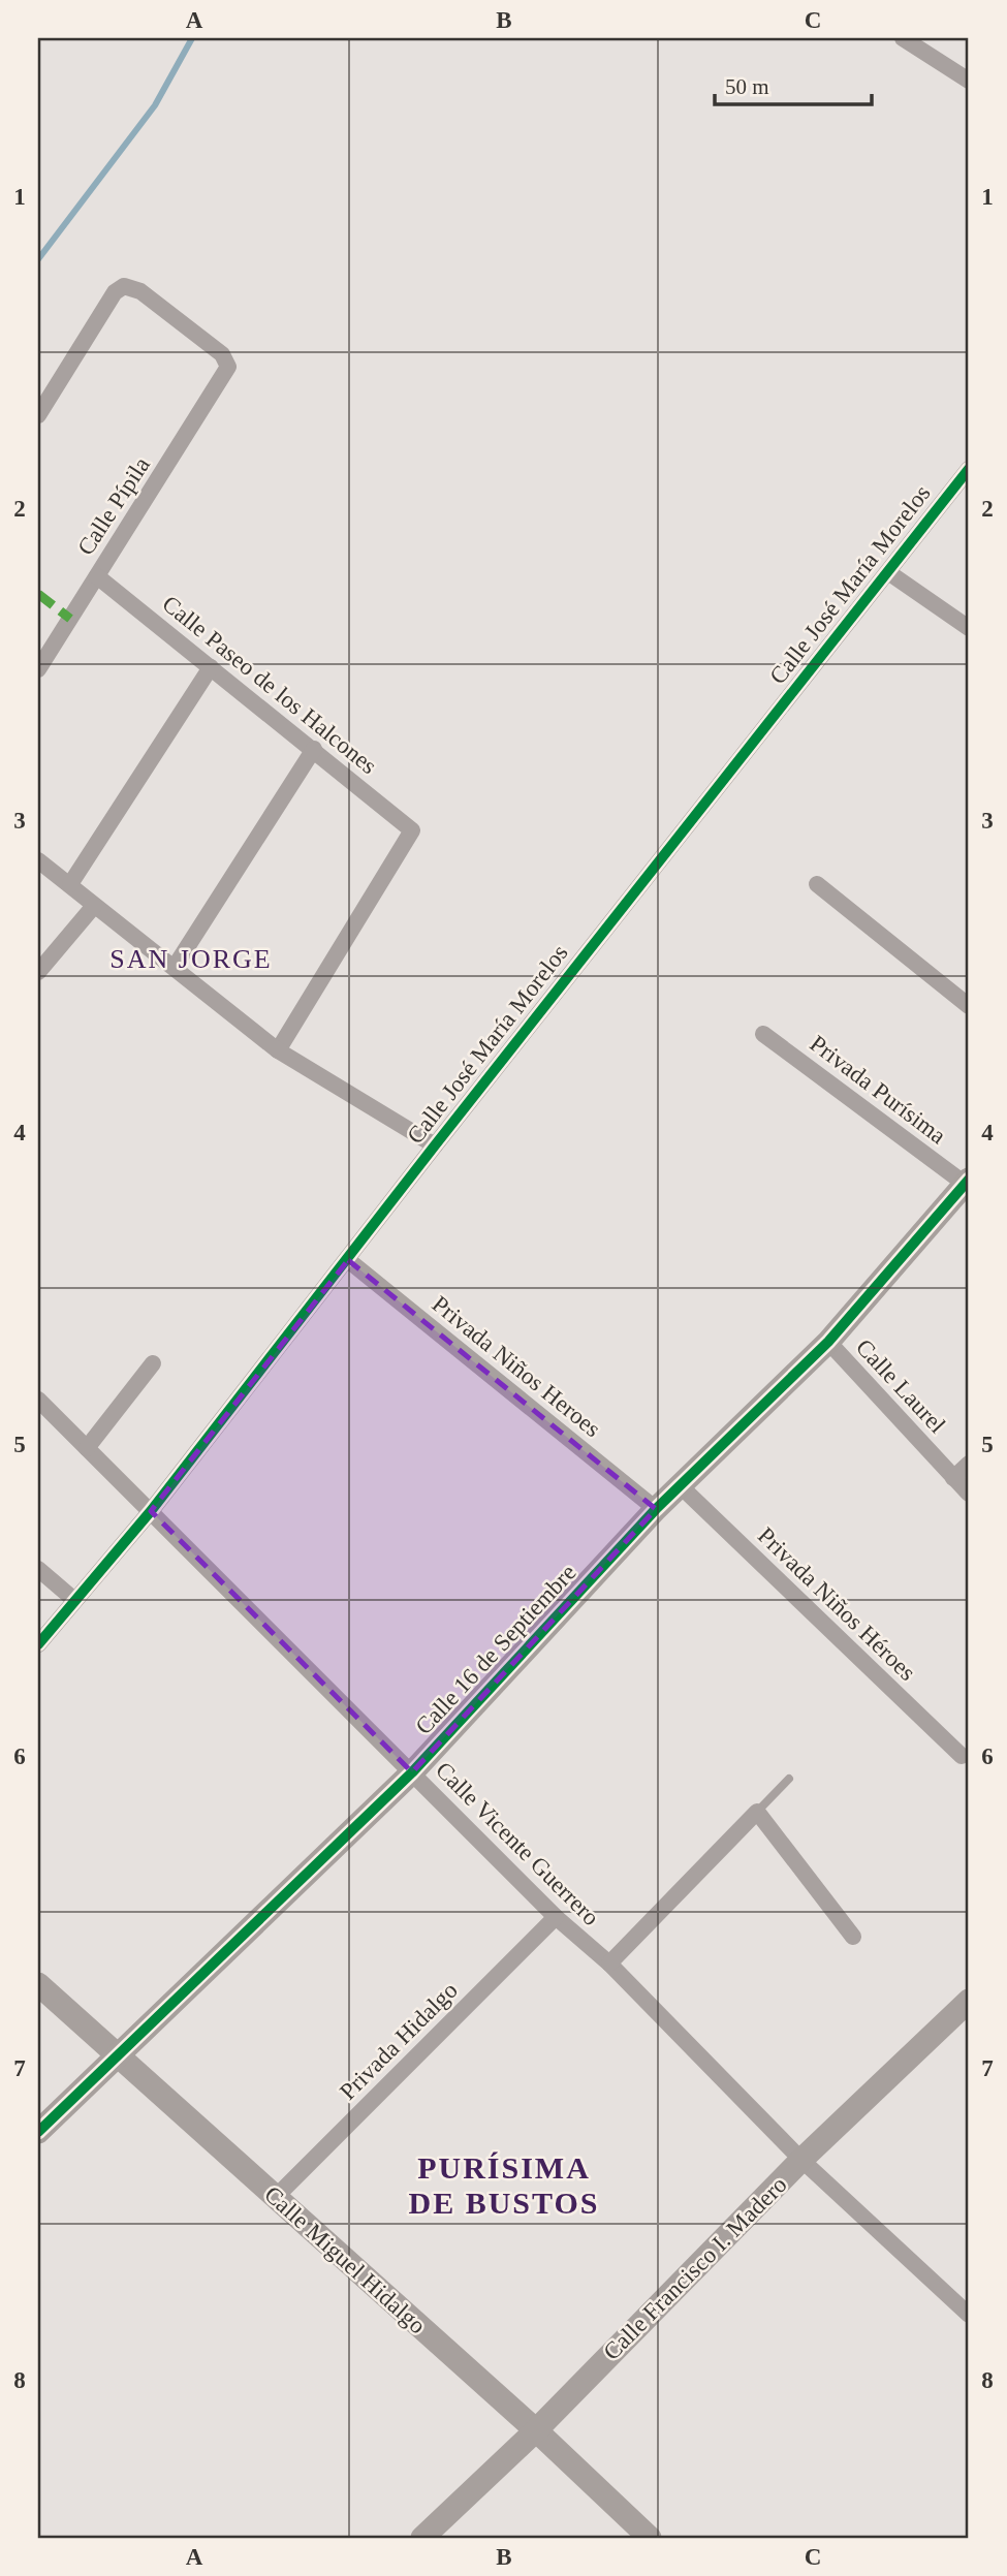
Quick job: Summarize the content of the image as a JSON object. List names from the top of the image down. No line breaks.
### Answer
{"streets":{"street":["Calle Pípila","Calle José María Morelos","Calle Paseo de los Halcones","Privada Purísima","Privada Niños Heroes","Calle Laurel","Privada Niños Héroes","Calle 16 de Septiembre","Calle Vicente Guerrero","Privada Hidalgo","Calle Miguel Hidalgo","Calle Francisco I. Madero"]},"crossings":[["Calle Pípila","Calle Paseo de los Halcones"],["Calle José María Morelos","Privada Niños Heroes"],["Calle José María Morelos","Calle Vicente Guerrero"],["Privada Purísima","Calle 16 de Septiembre"],["Privada Niños Heroes","Calle 16 de Septiembre"],["Calle Laurel","Calle 16 de Septiembre"],["Privada Niños Héroes","Calle 16 de Septiembre"],["Calle 16 de Septiembre","Calle Vicente Guerrero"],["Calle 16 de Septiembre","Calle Miguel Hidalgo"],["Calle Vicente Guerrero","Privada Hidalgo"],["Calle Vicente Guerrero","Calle Francisco I. Madero"],["Privada Hidalgo","Calle Miguel Hidalgo"],["Calle Miguel Hidalgo","Calle Francisco I. Madero"]],"districts":["SAN JORGE","PURÍSIMA DE BUSTOS"],"scale_bar":"50 m","grid":{"columns":["A","B","C"],"rows":["1","2","3","4","5","6","7","8"]}}
